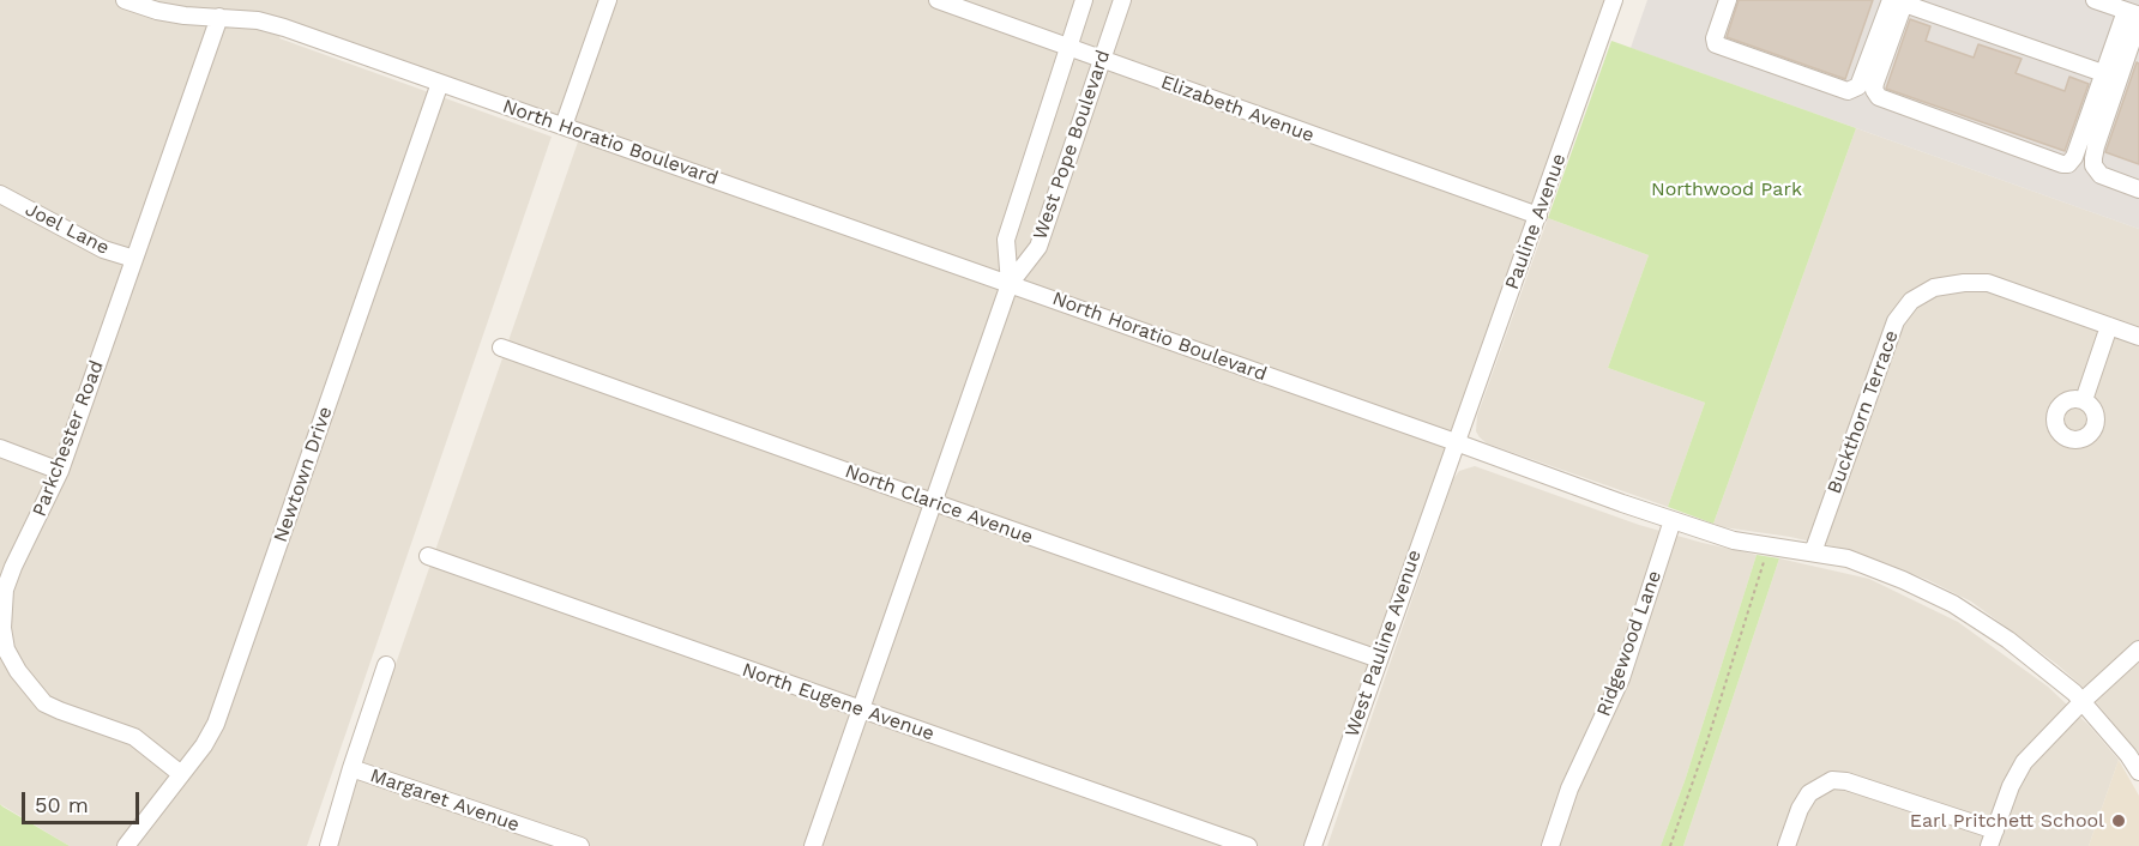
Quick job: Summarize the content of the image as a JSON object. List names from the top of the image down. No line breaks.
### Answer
{"streets":{"street":["Elizabeth Avenue","North Horatio Boulevard","West Pope Boulevard","Pauline Avenue","Joel Lane","Buckthorn Terrace","Parkchester Road","Newtown Drive","North Clarice Avenue","West Pauline Avenue","Ridgewood Lane","North Eugene Avenue","Margaret Avenue"]},"crossings":[["Elizabeth Avenue","West Pope Boulevard"],["Elizabeth Avenue","Pauline Avenue"],["North Horatio Boulevard","West Pope Boulevard"],["North Horatio Boulevard","Pauline Avenue"],["North Horatio Boulevard","Buckthorn Terrace"],["North Horatio Boulevard","Parkchester Road"],["North Horatio Boulevard","Newtown Drive"],["North Horatio Boulevard","West Pauline Avenue"],["North Horatio Boulevard","Ridgewood Lane"],["West Pope Boulevard","North Clarice Avenue"],["West Pope Boulevard","North Eugene Avenue"],["Pauline Avenue","West Pauline Avenue"],["Joel Lane","Parkchester Road"],["Parkchester Road","Newtown Drive"],["North Clarice Avenue","West Pauline Avenue"]],"parks":["Northwood Park"],"places":["Earl Pritchett School"],"scale_bar":"50 m"}
